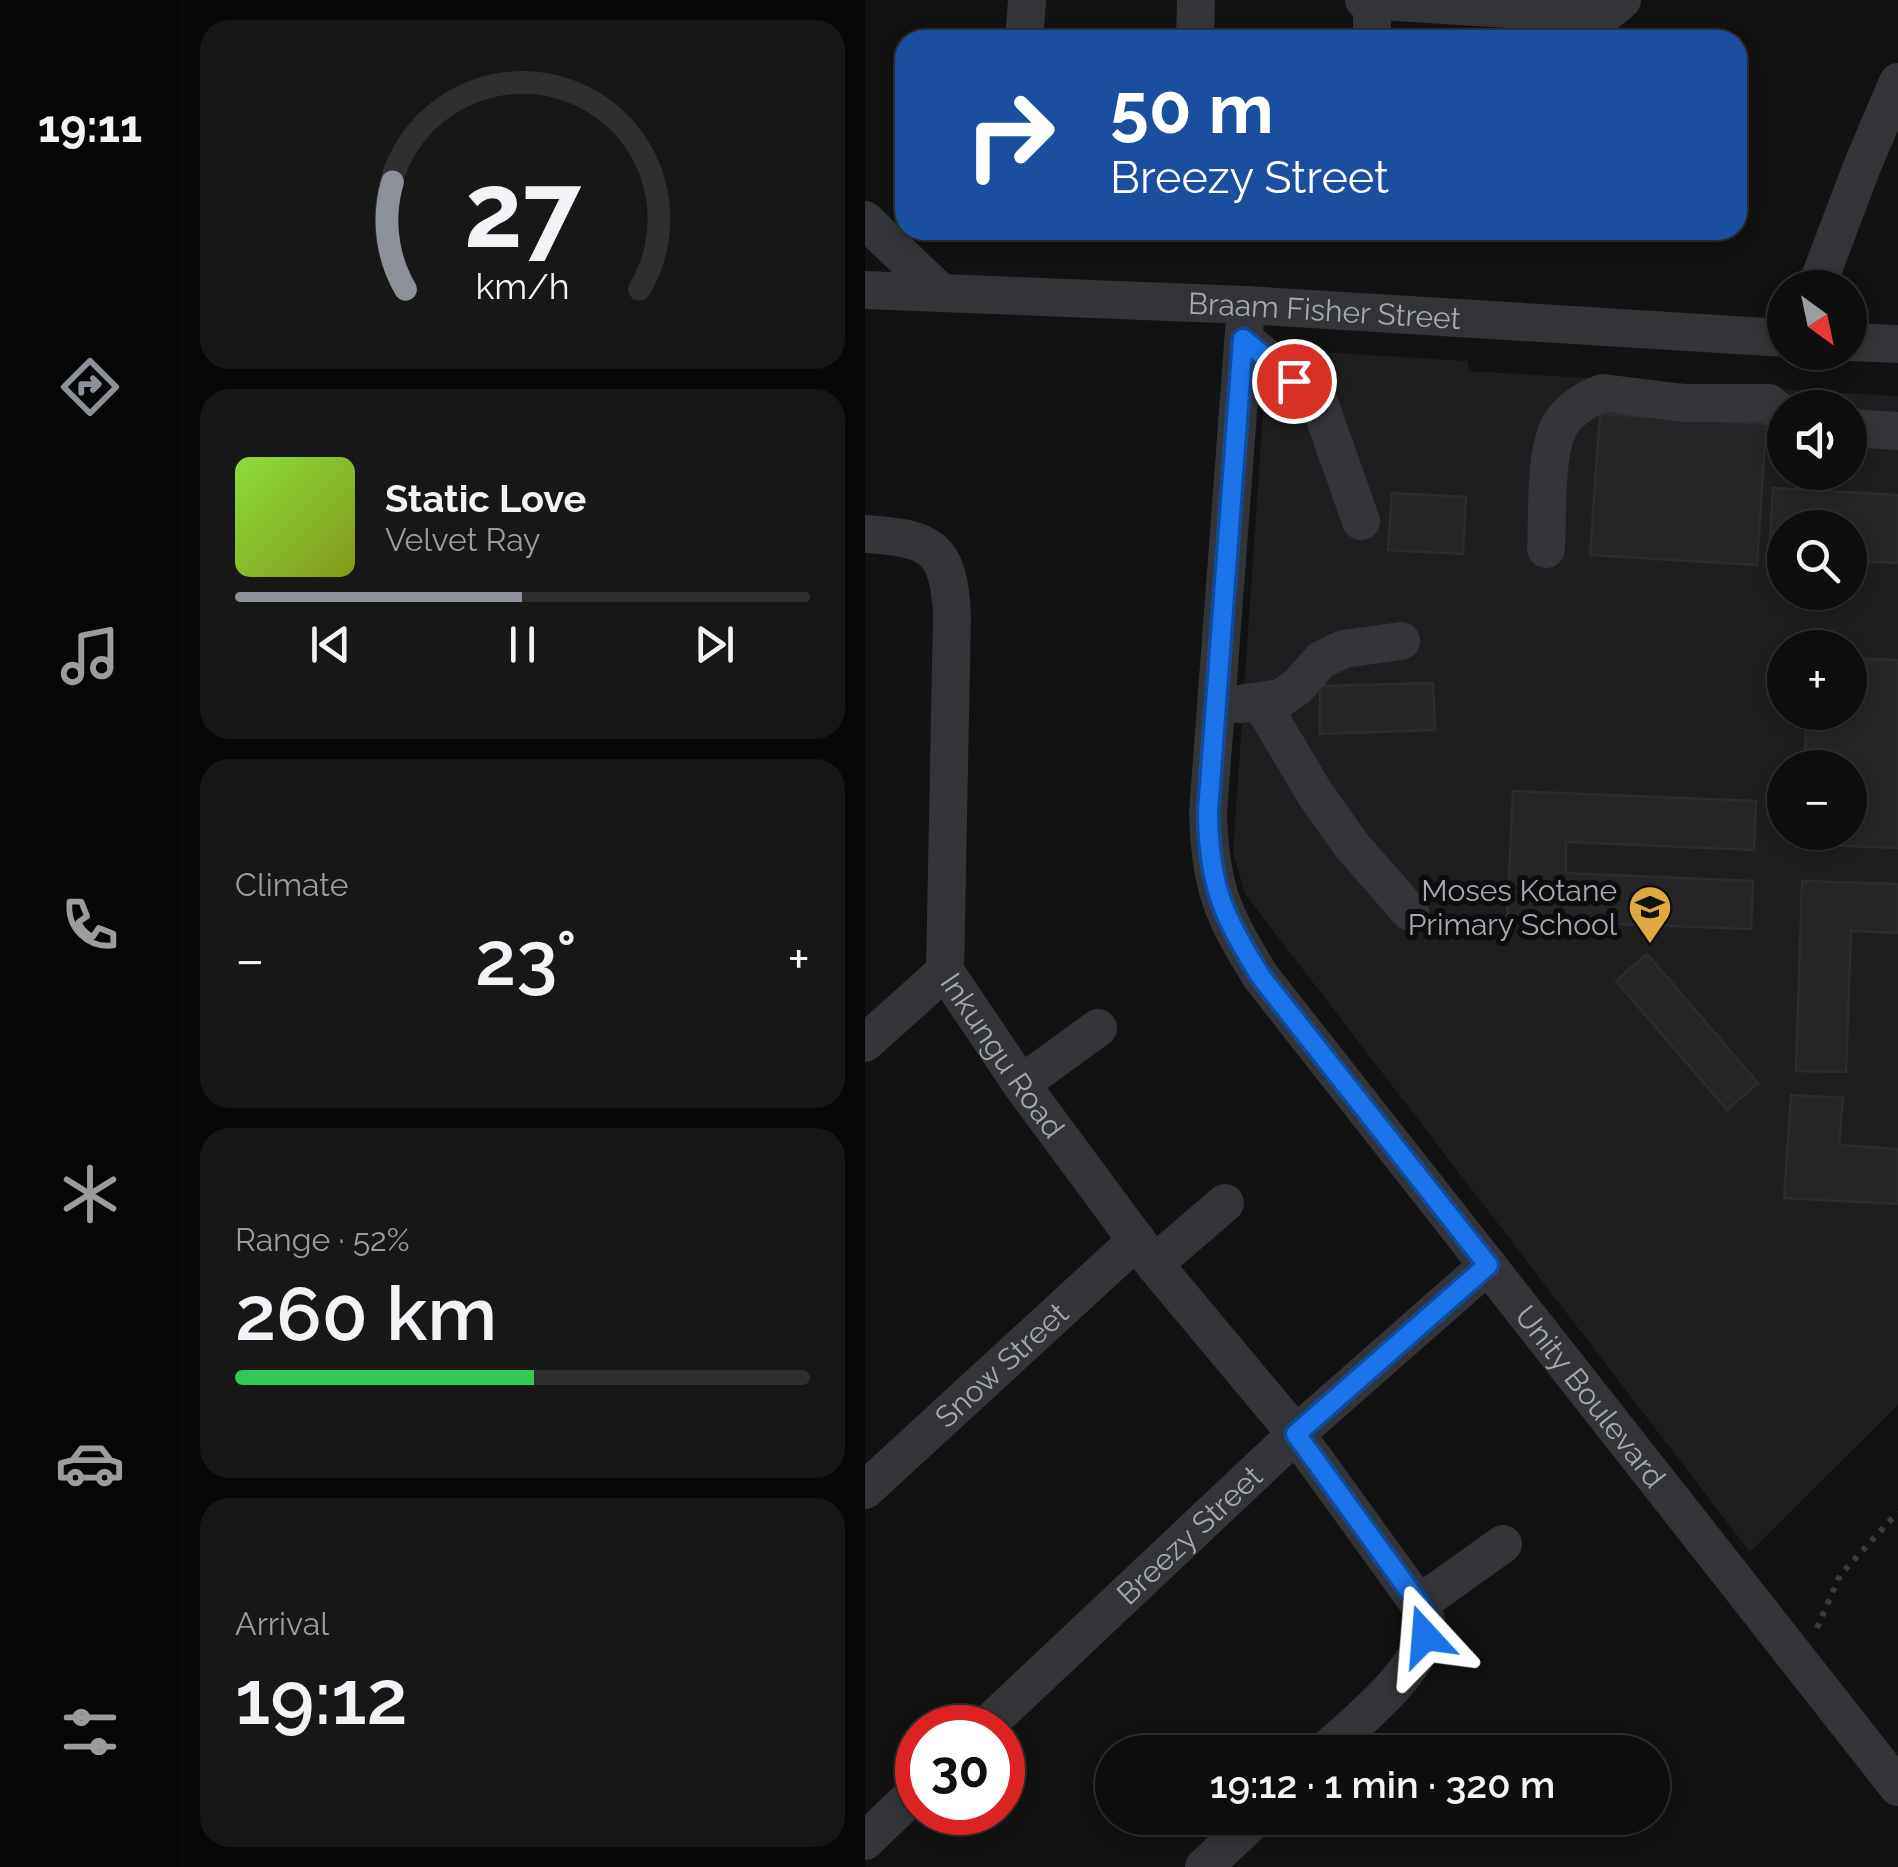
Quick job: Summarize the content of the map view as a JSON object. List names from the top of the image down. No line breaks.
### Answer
{"streets":{"street":["Braam Fisher Street","Inkungu Road","Snow Street","Unity Boulevard","Breezy Street"]},"crossings":[["Braam Fisher Street","Unity Boulevard"],["Inkungu Road","Snow Street"],["Inkungu Road","Breezy Street"],["Unity Boulevard","Breezy Street"]],"places":{"school or university":["Moses Kotane Primary School"]},"north":"bottom right","page":{"tabs":"19:11","turn":["50 m","Breezy Street"],"map_buttons":["+","−"],"song":["Static Love","Velvet Ray"],"tile":["Climate",["Range · 52%","260 km"],["Arrival","19:12"]],"heat":["−","23°","+"],"limit":"30","trip":"19:12 · 1 min · 320 m","gauge":["27","km/h"]}}
